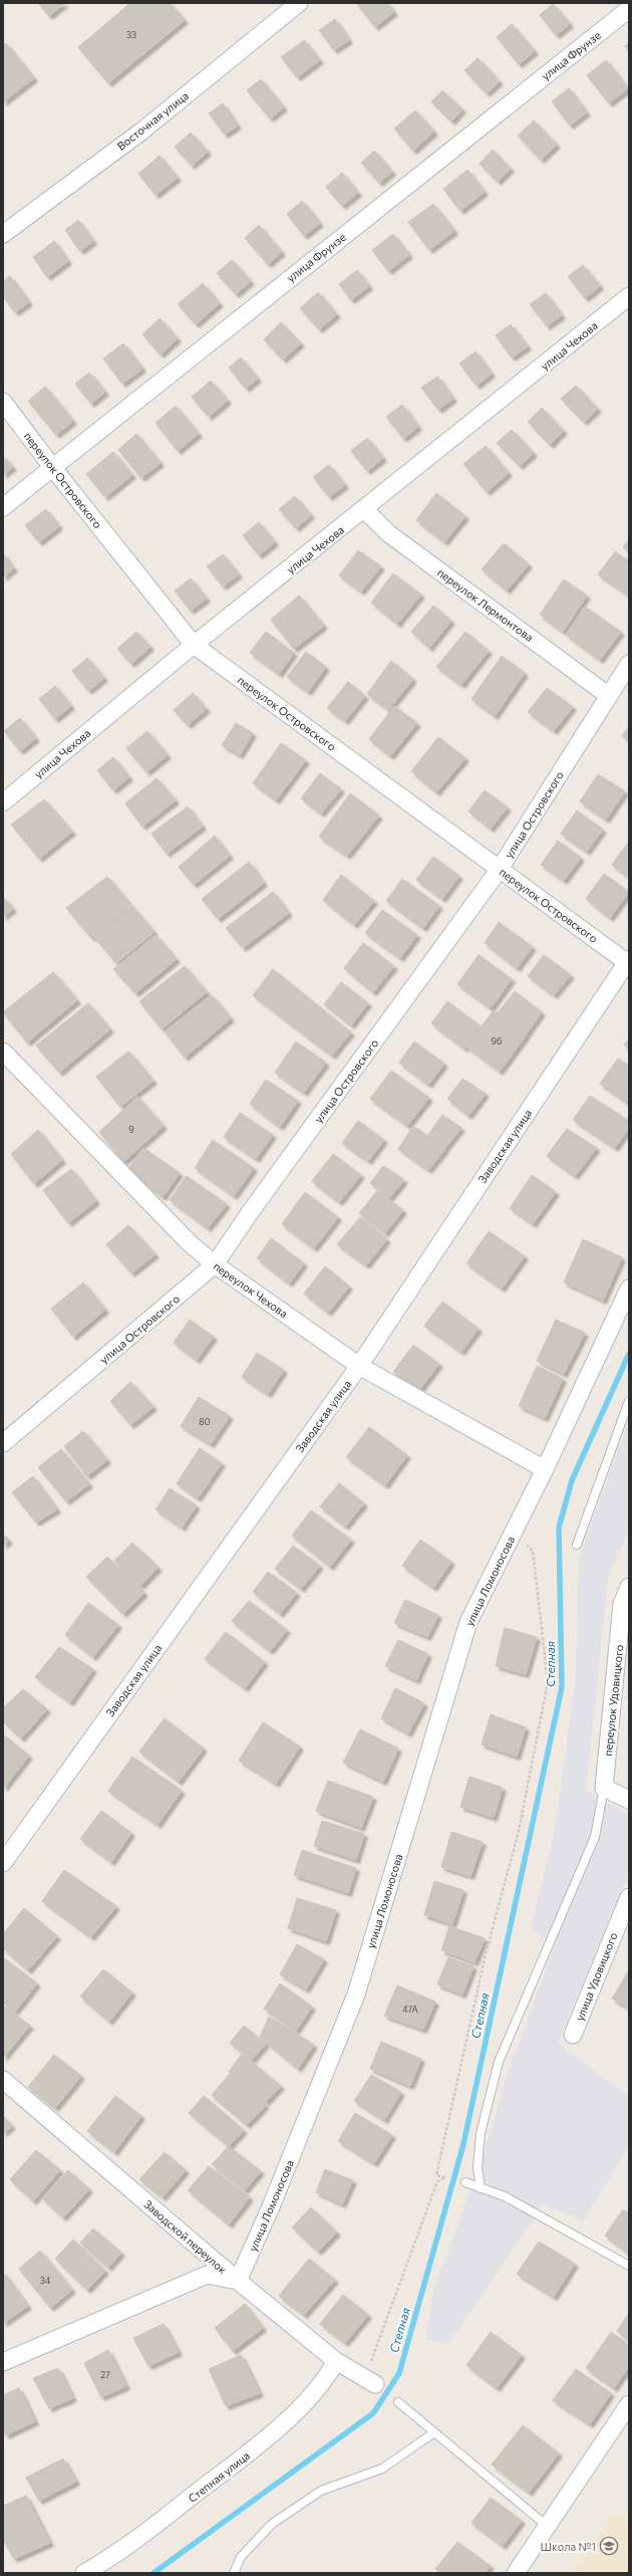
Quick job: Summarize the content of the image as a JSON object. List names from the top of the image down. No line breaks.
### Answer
{"streets":{"street":["улица Фрунзе","Восточная улица","улица Чехова","переулок Островского","переулок Лермонтова","улица Островского","Заводская улица","переулок Чехова","улица Ломоносова","переулок Удовицкого","улица Удовицкого","Заводской переулок","Степная улица"]},"crossings":[["улица Фрунзе","переулок Островского"],["улица Чехова","переулок Островского"],["улица Чехова","переулок Лермонтова"],["переулок Островского","улица Островского"],["переулок Островского","Заводская улица"],["переулок Лермонтова","улица Островского"],["улица Островского","переулок Чехова"],["Заводская улица","переулок Чехова"],["переулок Чехова","улица Ломоносова"],["улица Ломоносова","Заводской переулок"],["Заводской переулок","Степная улица"]],"water":["Степная"],"places":{"school or university":["Школа №1"]},"house_numbers":["33","96","9","80","47А","34","27"]}
